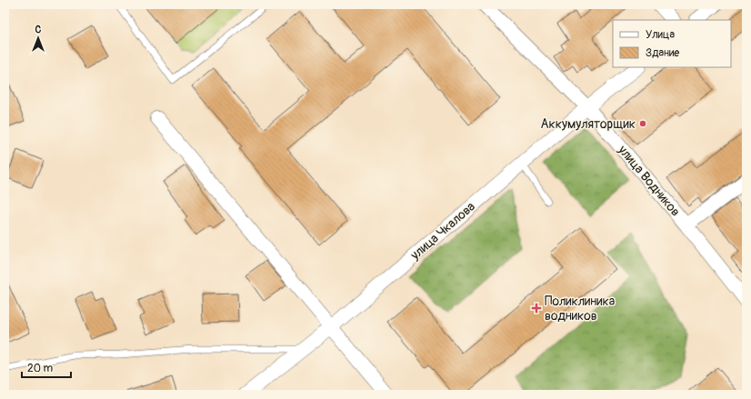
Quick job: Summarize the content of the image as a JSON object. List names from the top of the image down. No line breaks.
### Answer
{"streets":{"street":["улица Водников","улица Чкалова"]},"crossings":[["улица Водников","улица Чкалова"]],"places":{"other":["Аккумуляторщик"],"health":["Поликлиника водников"]},"legend":["Улица","Здание"],"scale_bar":"20 m","north":"top"}
